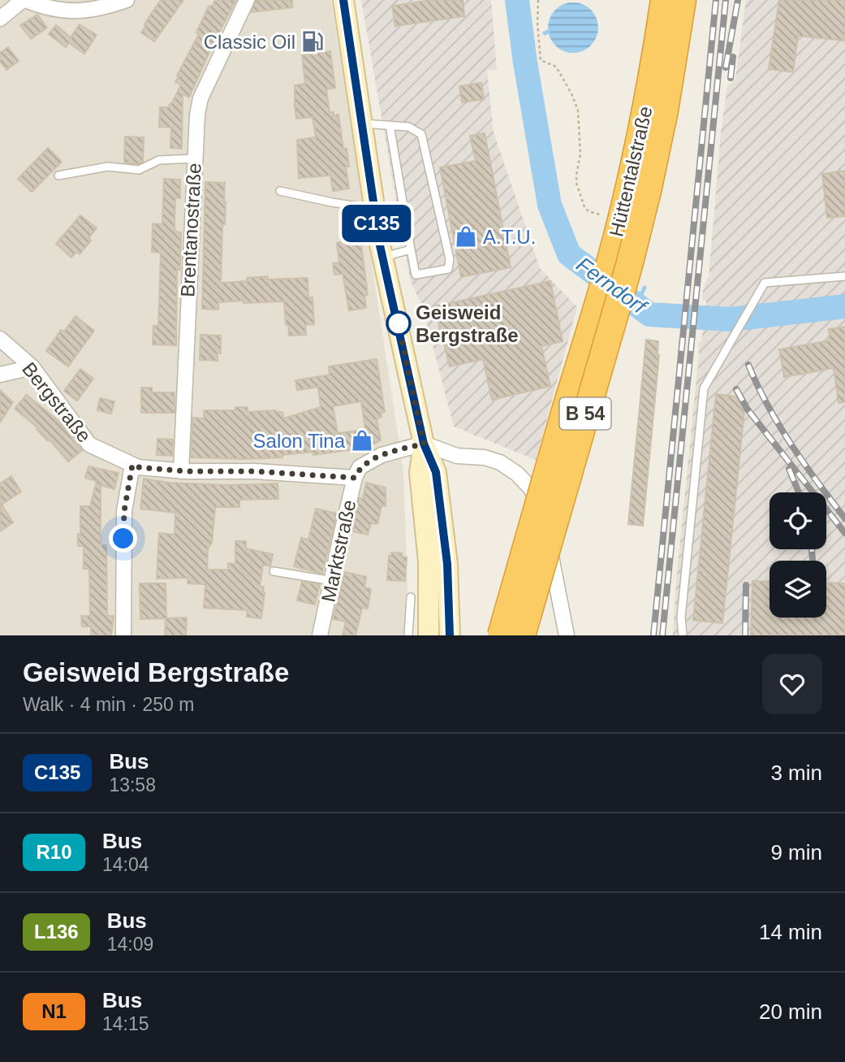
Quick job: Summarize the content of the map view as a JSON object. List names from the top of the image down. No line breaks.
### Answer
{"streets":{"highway":["Hüttentalstraße","B 54"],"street":["Brentanostraße","Bergstraße","Marktstraße"]},"crossings":[["Brentanostraße","Bergstraße"],["Bergstraße","Marktstraße"]],"water":["Ferndorf"],"places":{"fuel station":["Classic Oil"],"shop":["A.T.U.","Salon Tina"],"other":["Geisweid Bergstraße"]},"lines":["bus line C135"],"page":{"on_map":"C135","heading":["Geisweid Bergstraße","Walk · 4 min · 250 m"],"list":[{"mark":"C135","name":"Bus","note":"13:58","value":"3 min"},{"mark":"R10","name":"Bus","note":"14:04","value":"9 min"},{"mark":"L136","name":"Bus","note":"14:09","value":"14 min"},{"mark":"N1","name":"Bus","note":"14:15","value":"20 min"}]}}
